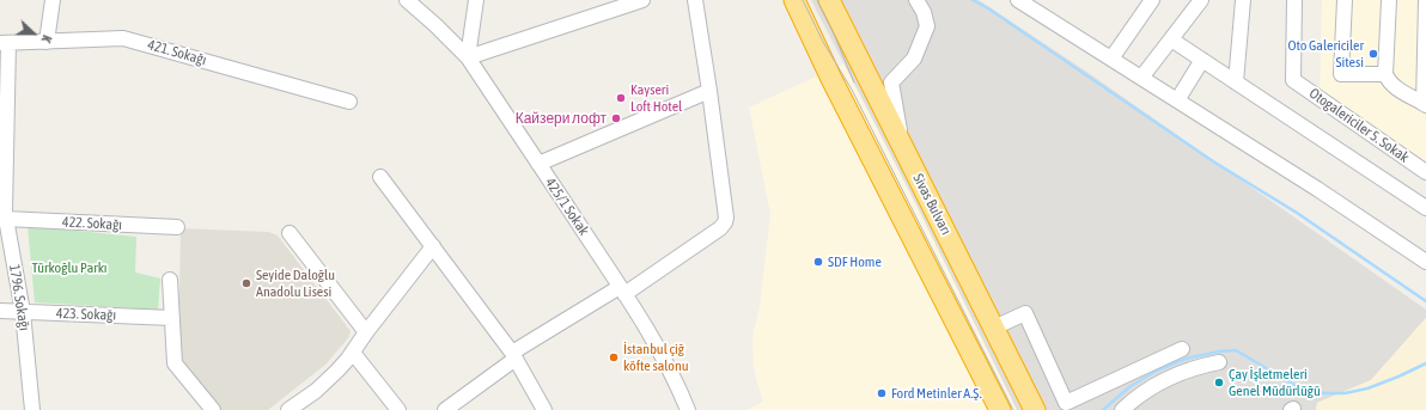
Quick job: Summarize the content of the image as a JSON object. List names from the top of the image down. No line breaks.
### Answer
{"streets":{"highway":["Sivas Bulvarı"],"street":["421. Sokağı","Otogalericiler 5. Sokak","425/1 Sokak","422. Sokağı","1796. Sokağı","423. Sokağı"]},"crossings":[["421. Sokağı","1796. Sokağı"],["422. Sokağı","1796. Sokağı"],["1796. Sokağı","423. Sokağı"]],"parks":["Türkoğlu Parkı"],"places":["Oto Galericiler Sitesi","Kayseri Loft Hotel","Кайзери лофт","SDF Home","Seyide Daloğlu Anadolu Lisesi","İstanbul çiğ köfte salonu","Çay İşletmeleri Genel Müdürlüğü","Ford Metinler A.Ş."],"north":"right"}
